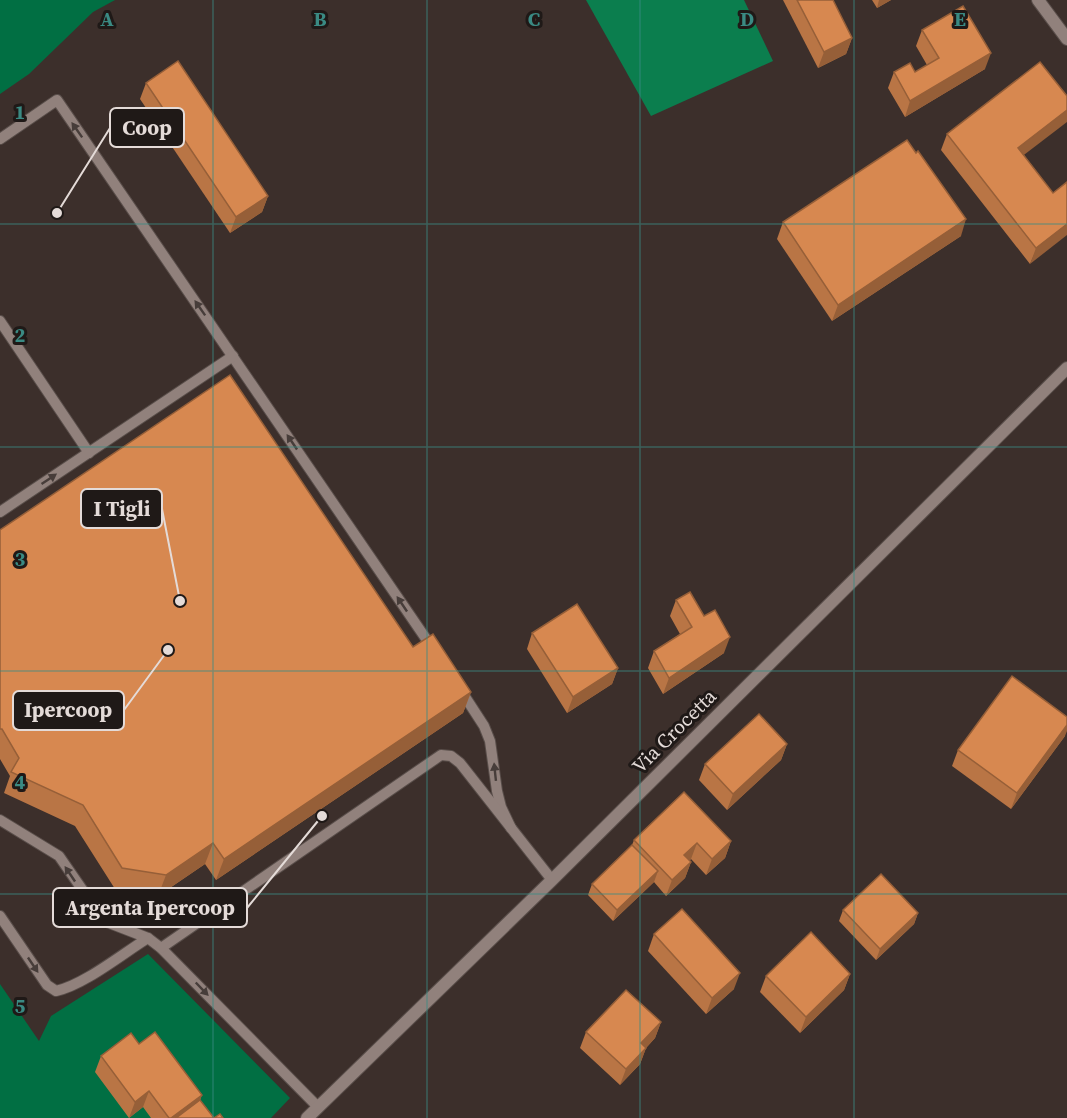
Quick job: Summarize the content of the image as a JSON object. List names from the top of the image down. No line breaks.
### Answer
{"streets":{"street":["Via Crocetta"]},"places":["Coop","I Tigli","Ipercoop","Argenta Ipercoop"],"grid":{"columns":["A","B","C","D","E"],"rows":["1","2","3","4","5"]}}
